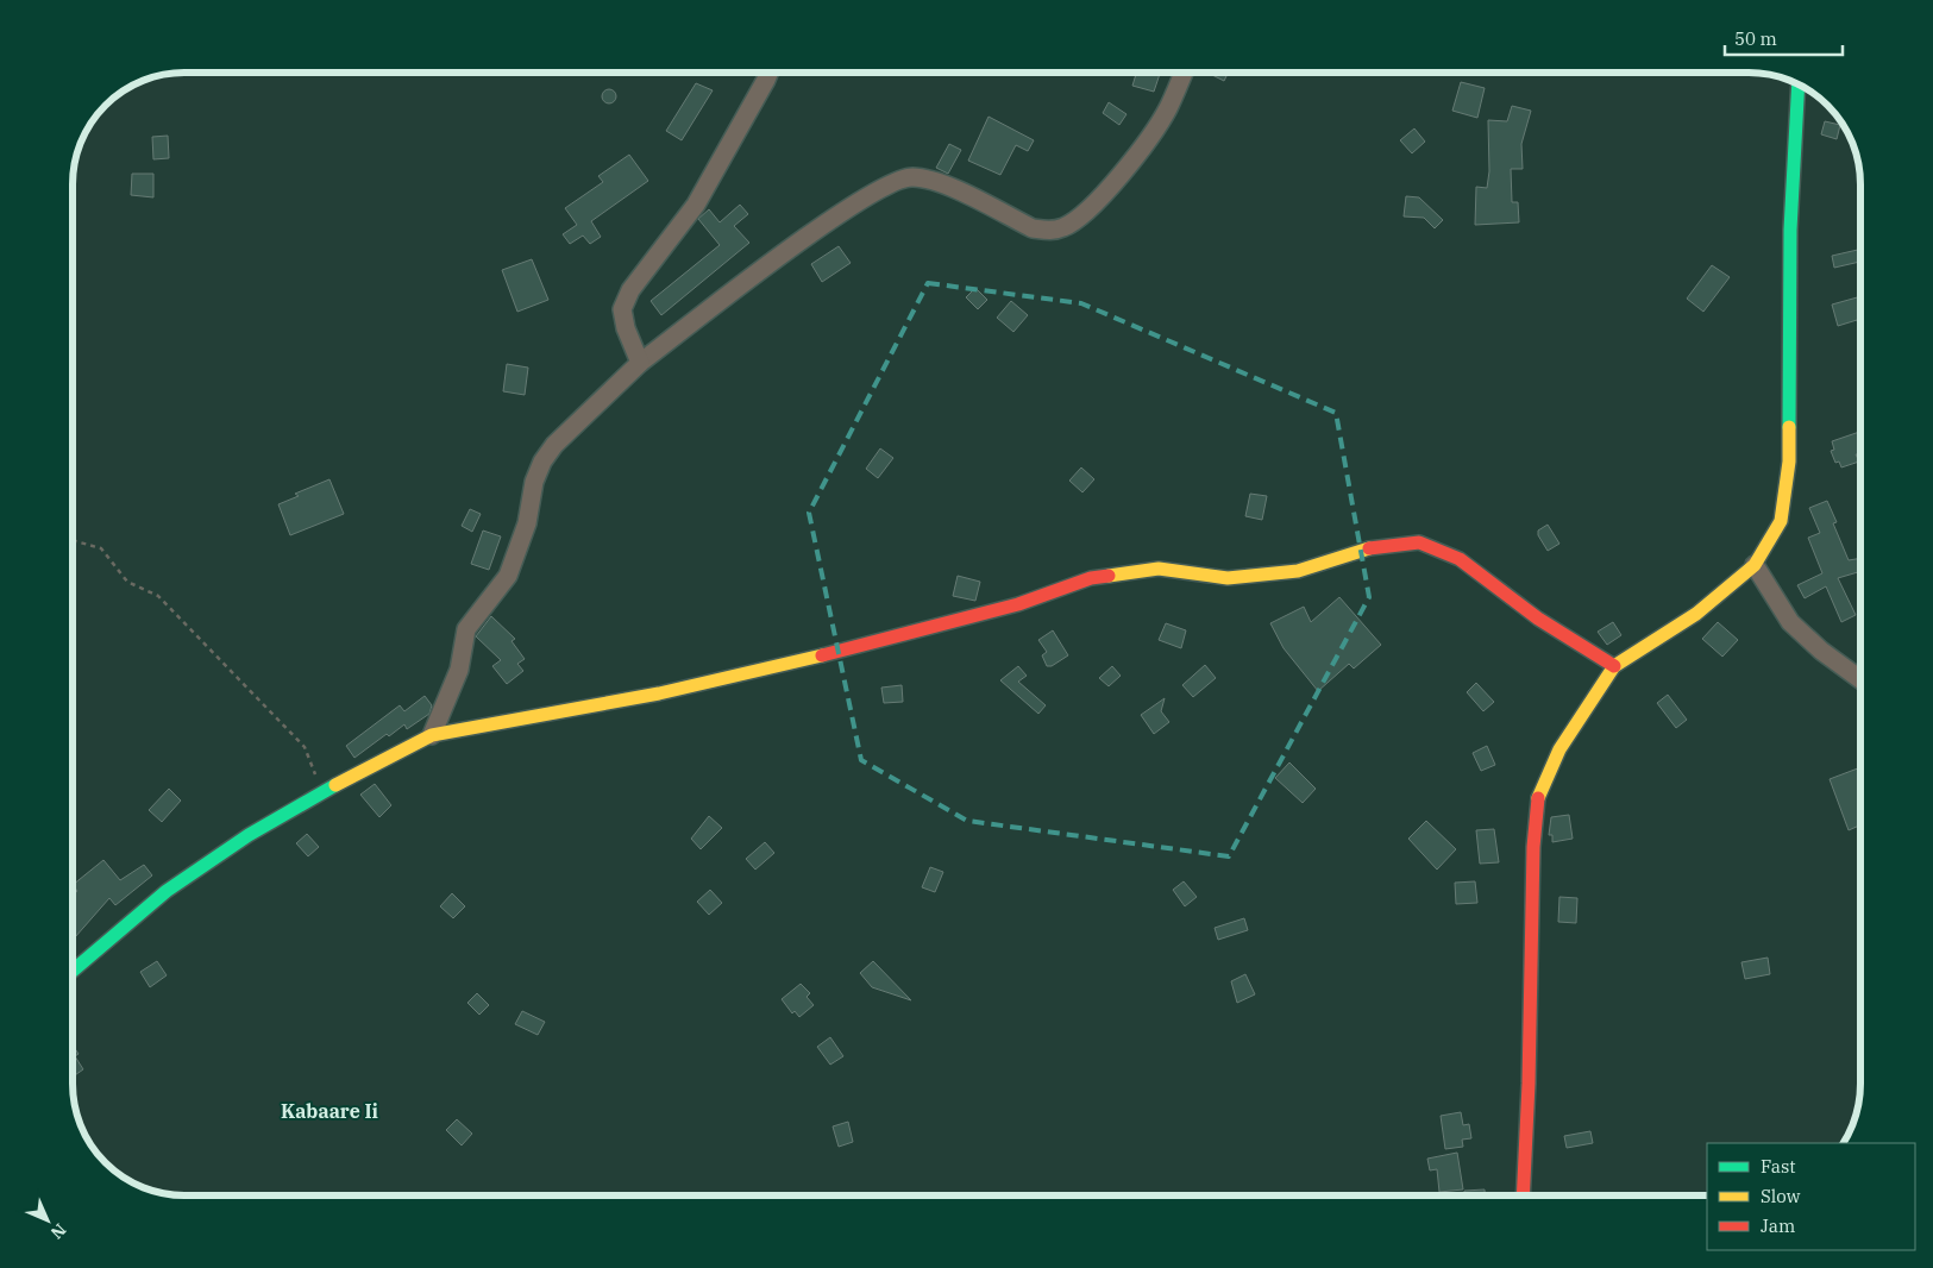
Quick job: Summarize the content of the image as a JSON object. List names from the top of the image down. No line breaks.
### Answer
{"districts":["Kabaare Ii"],"legend":["Fast","Slow","Jam"],"scale_bar":"50 m","north":"bottom right"}
